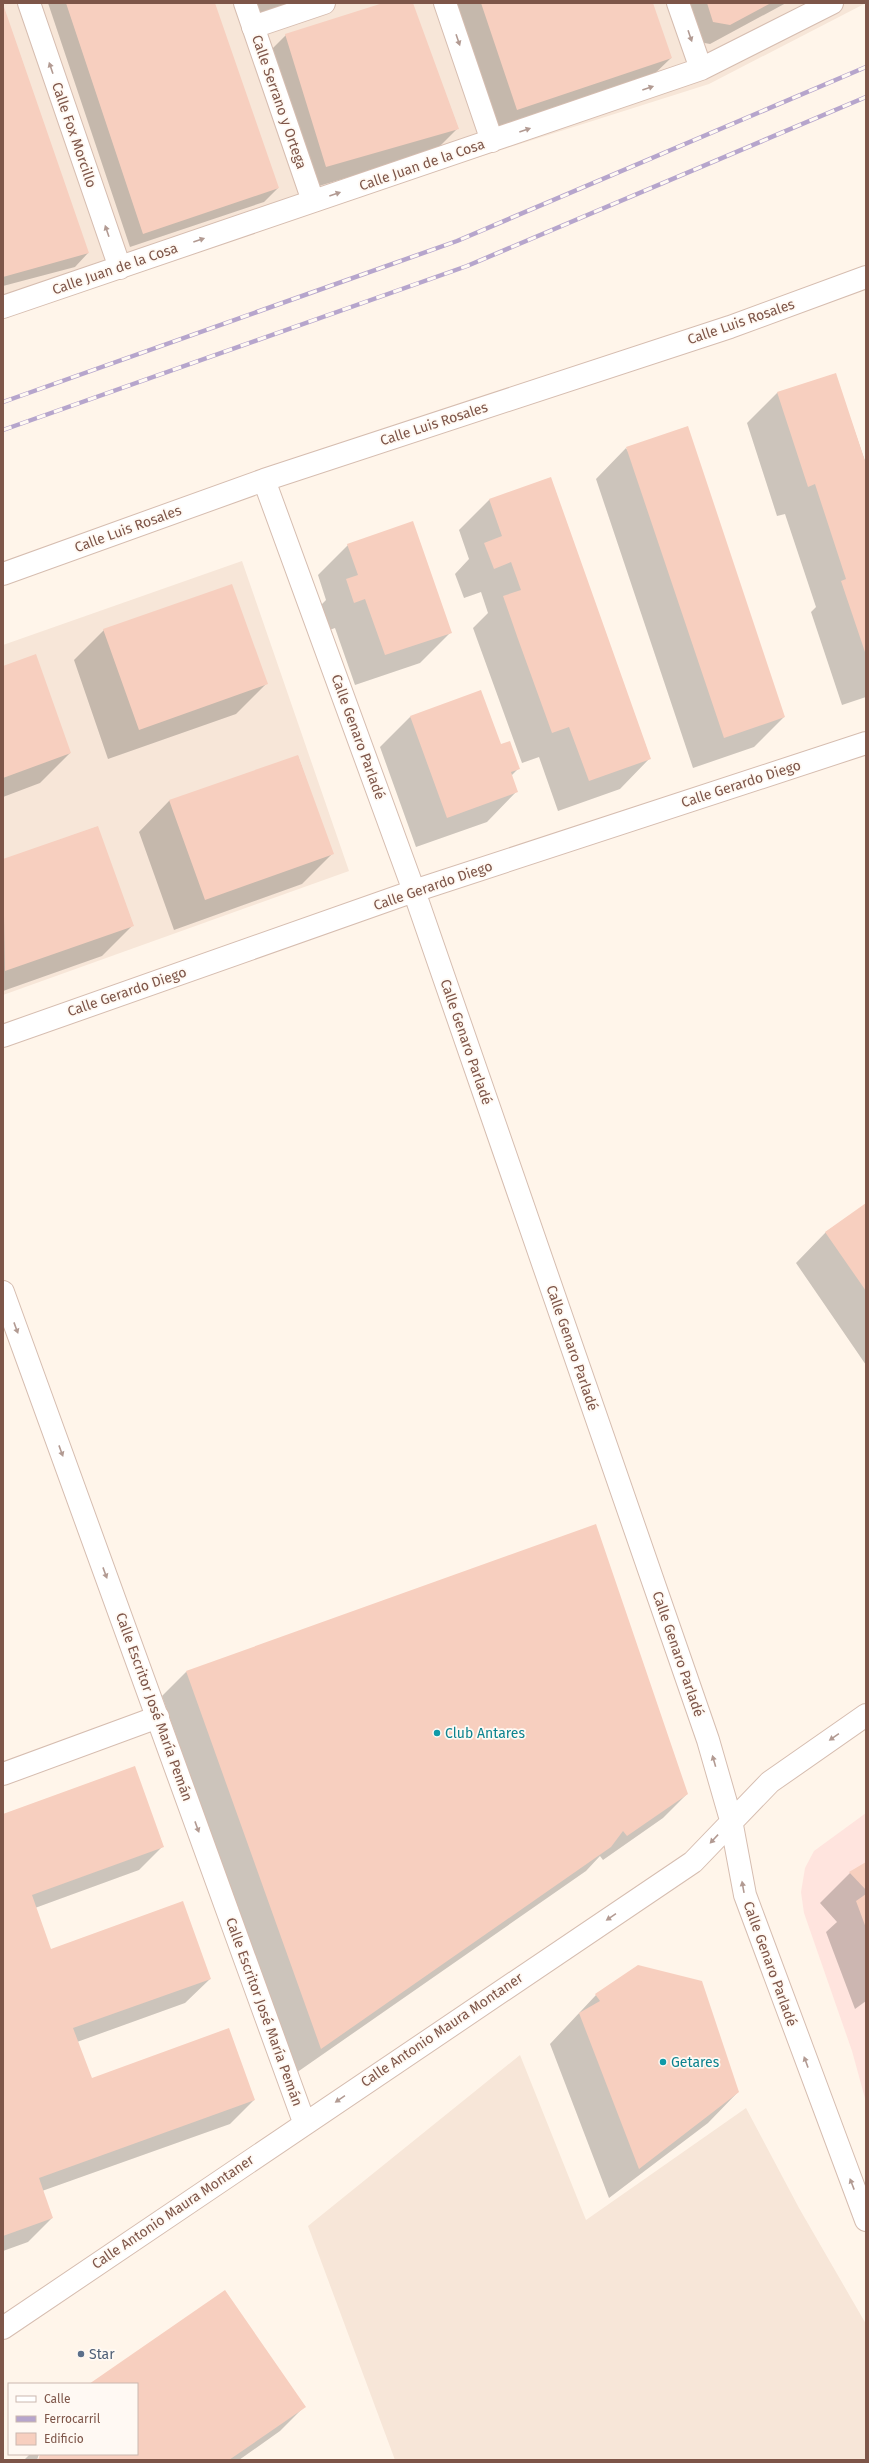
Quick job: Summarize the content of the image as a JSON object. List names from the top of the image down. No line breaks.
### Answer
{"streets":{"street":["Calle Serrano y Ortega","Calle Fox Morcillo","Calle Juan de la Cosa","Calle Luis Rosales","Calle Genaro Parladé","Calle Gerardo Diego","Calle Escritor José María Pemán","Calle Antonio Maura Montaner"]},"crossings":[["Calle Serrano y Ortega","Calle Juan de la Cosa"],["Calle Fox Morcillo","Calle Juan de la Cosa"],["Calle Luis Rosales","Calle Genaro Parladé"],["Calle Genaro Parladé","Calle Gerardo Diego"],["Calle Genaro Parladé","Calle Antonio Maura Montaner"],["Calle Escritor José María Pemán","Calle Antonio Maura Montaner"]],"one_way":["Calle Fox Morcillo","Calle Juan de la Cosa","Calle Genaro Parladé","Calle Escritor José María Pemán","Calle Antonio Maura Montaner"],"places":["Club Antares","Getares","Star"],"legend":["Calle","Ferrocarril","Edificio"]}
